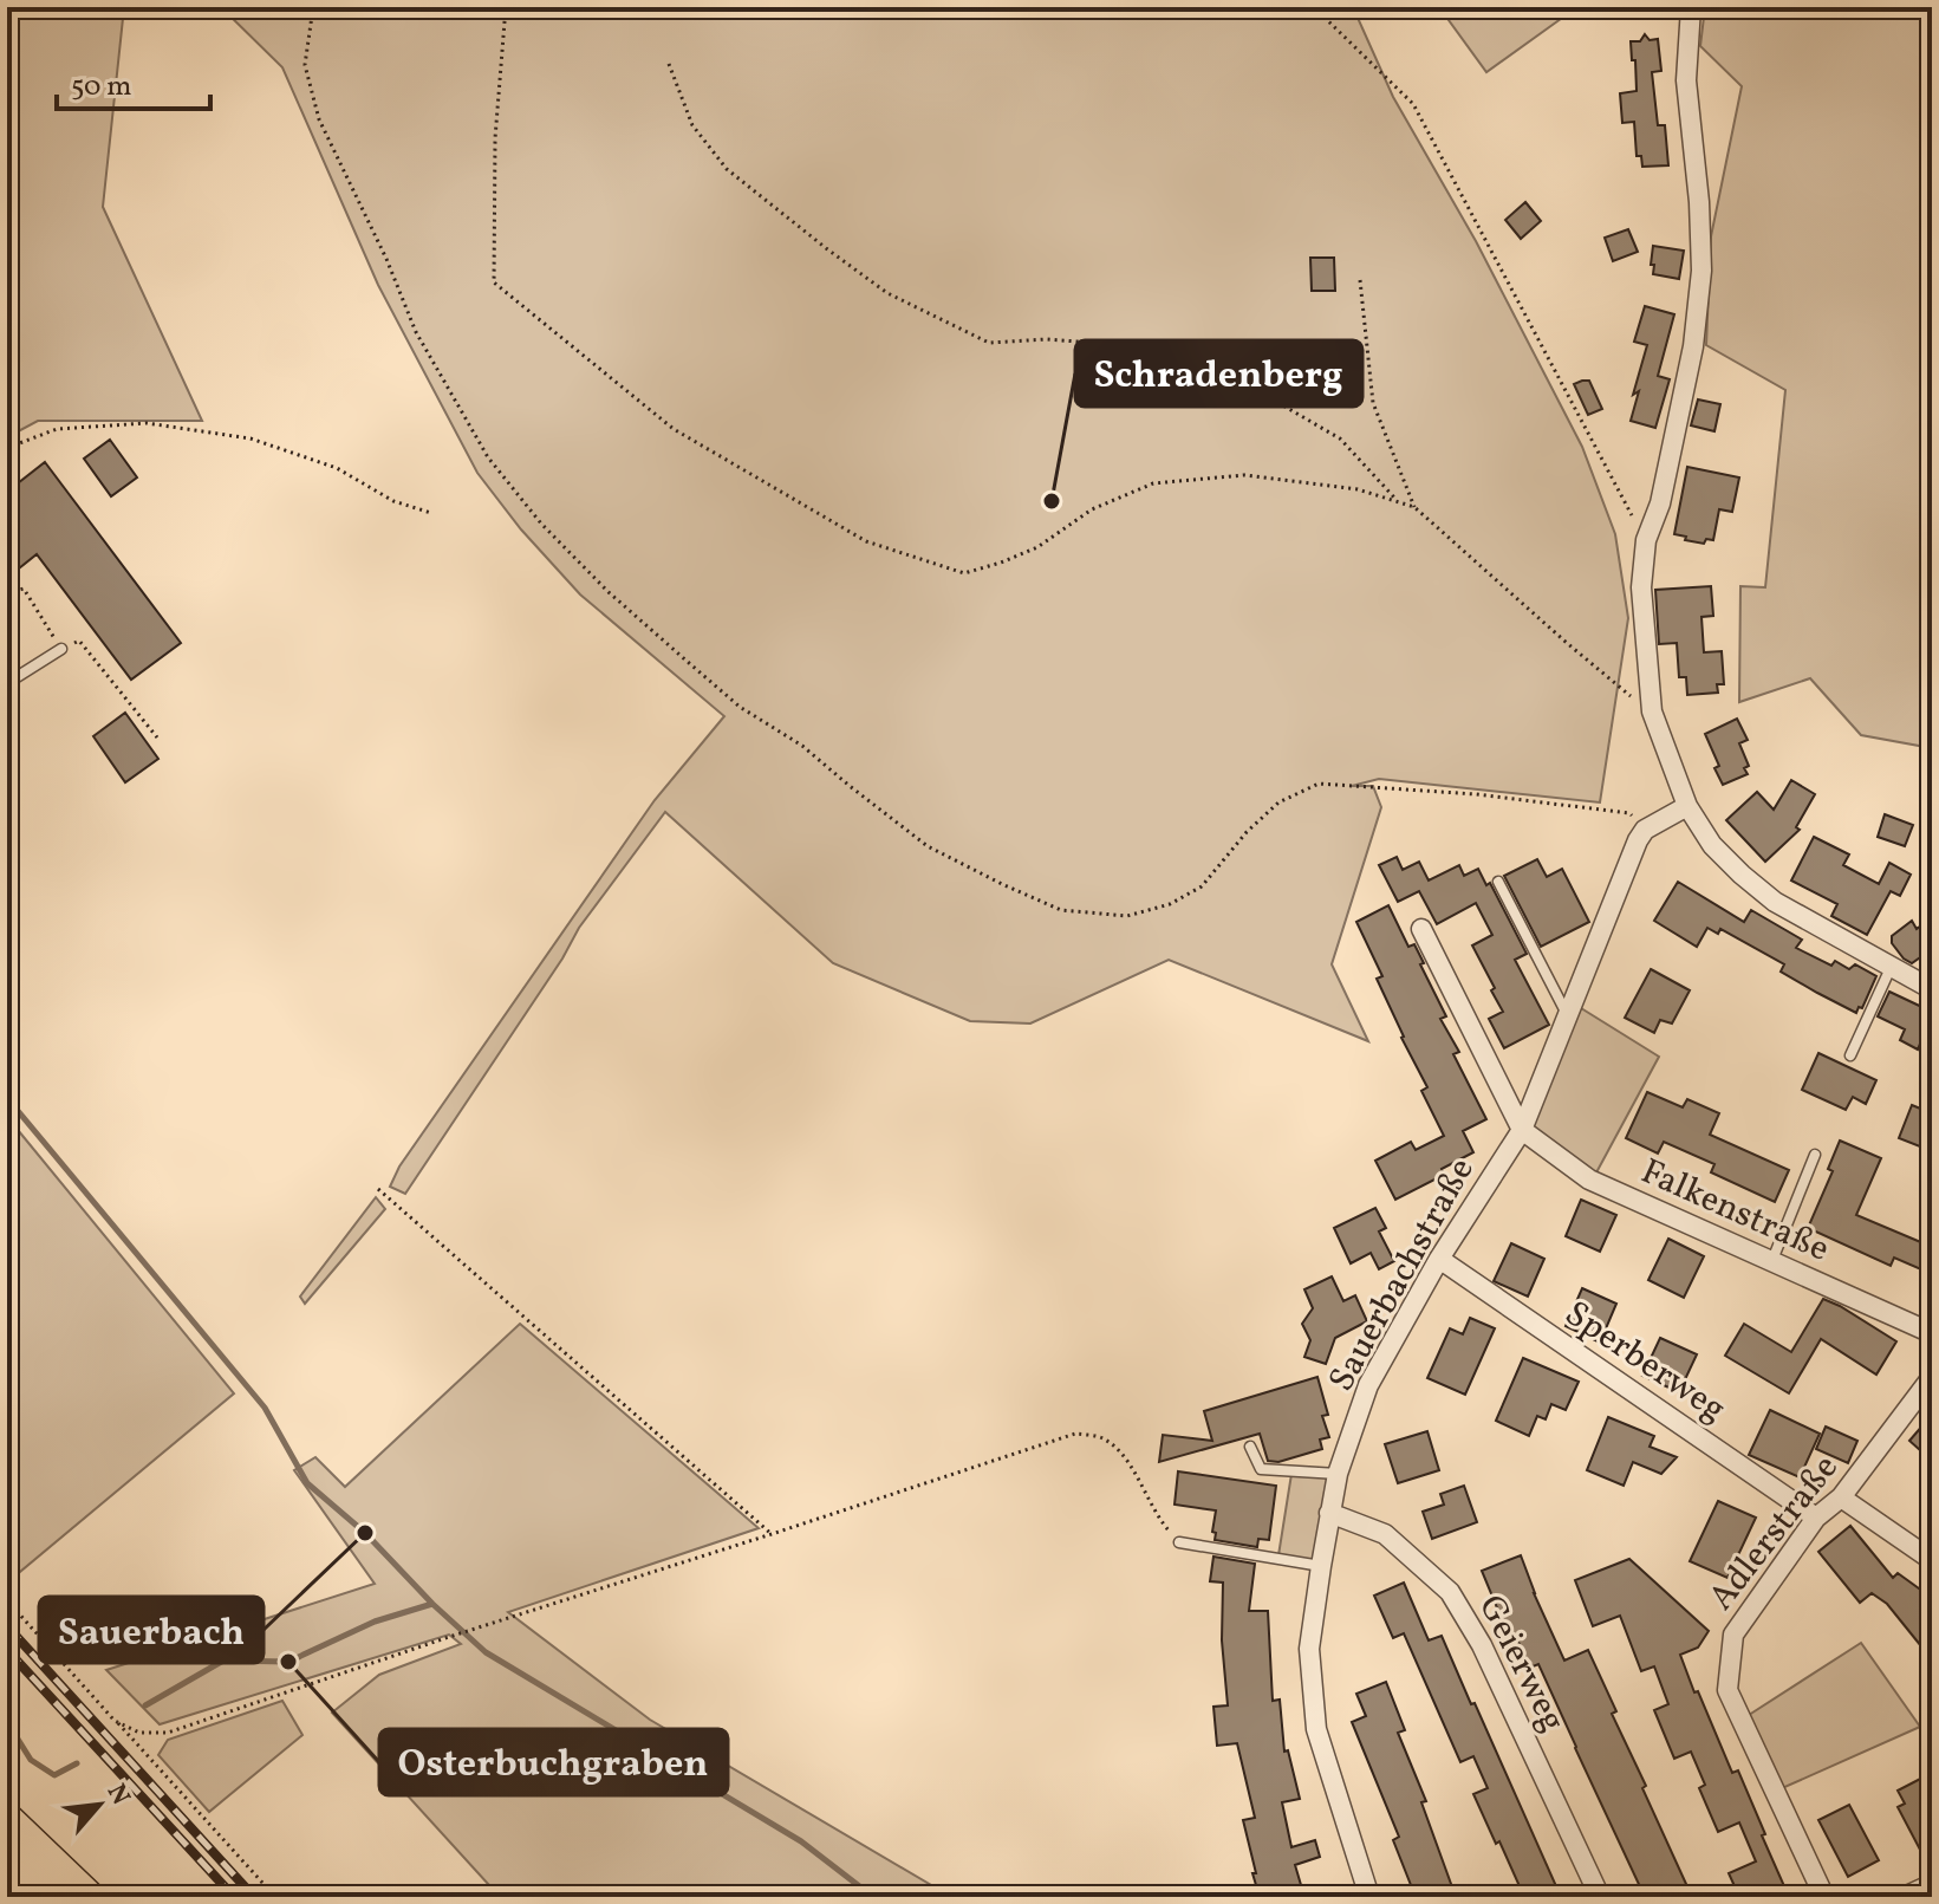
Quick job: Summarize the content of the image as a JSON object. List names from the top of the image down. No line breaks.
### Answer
{"streets":{"street":["Falkenstraße","Sauerbachstraße","Sperberweg","Adlerstraße","Geierweg"]},"crossings":[["Falkenstraße","Sauerbachstraße"],["Sauerbachstraße","Sperberweg"],["Sauerbachstraße","Geierweg"],["Sperberweg","Adlerstraße"]],"places":["Schradenberg","Sauerbach","Osterbuchgraben"],"scale_bar":"50 m","north":"top right"}
